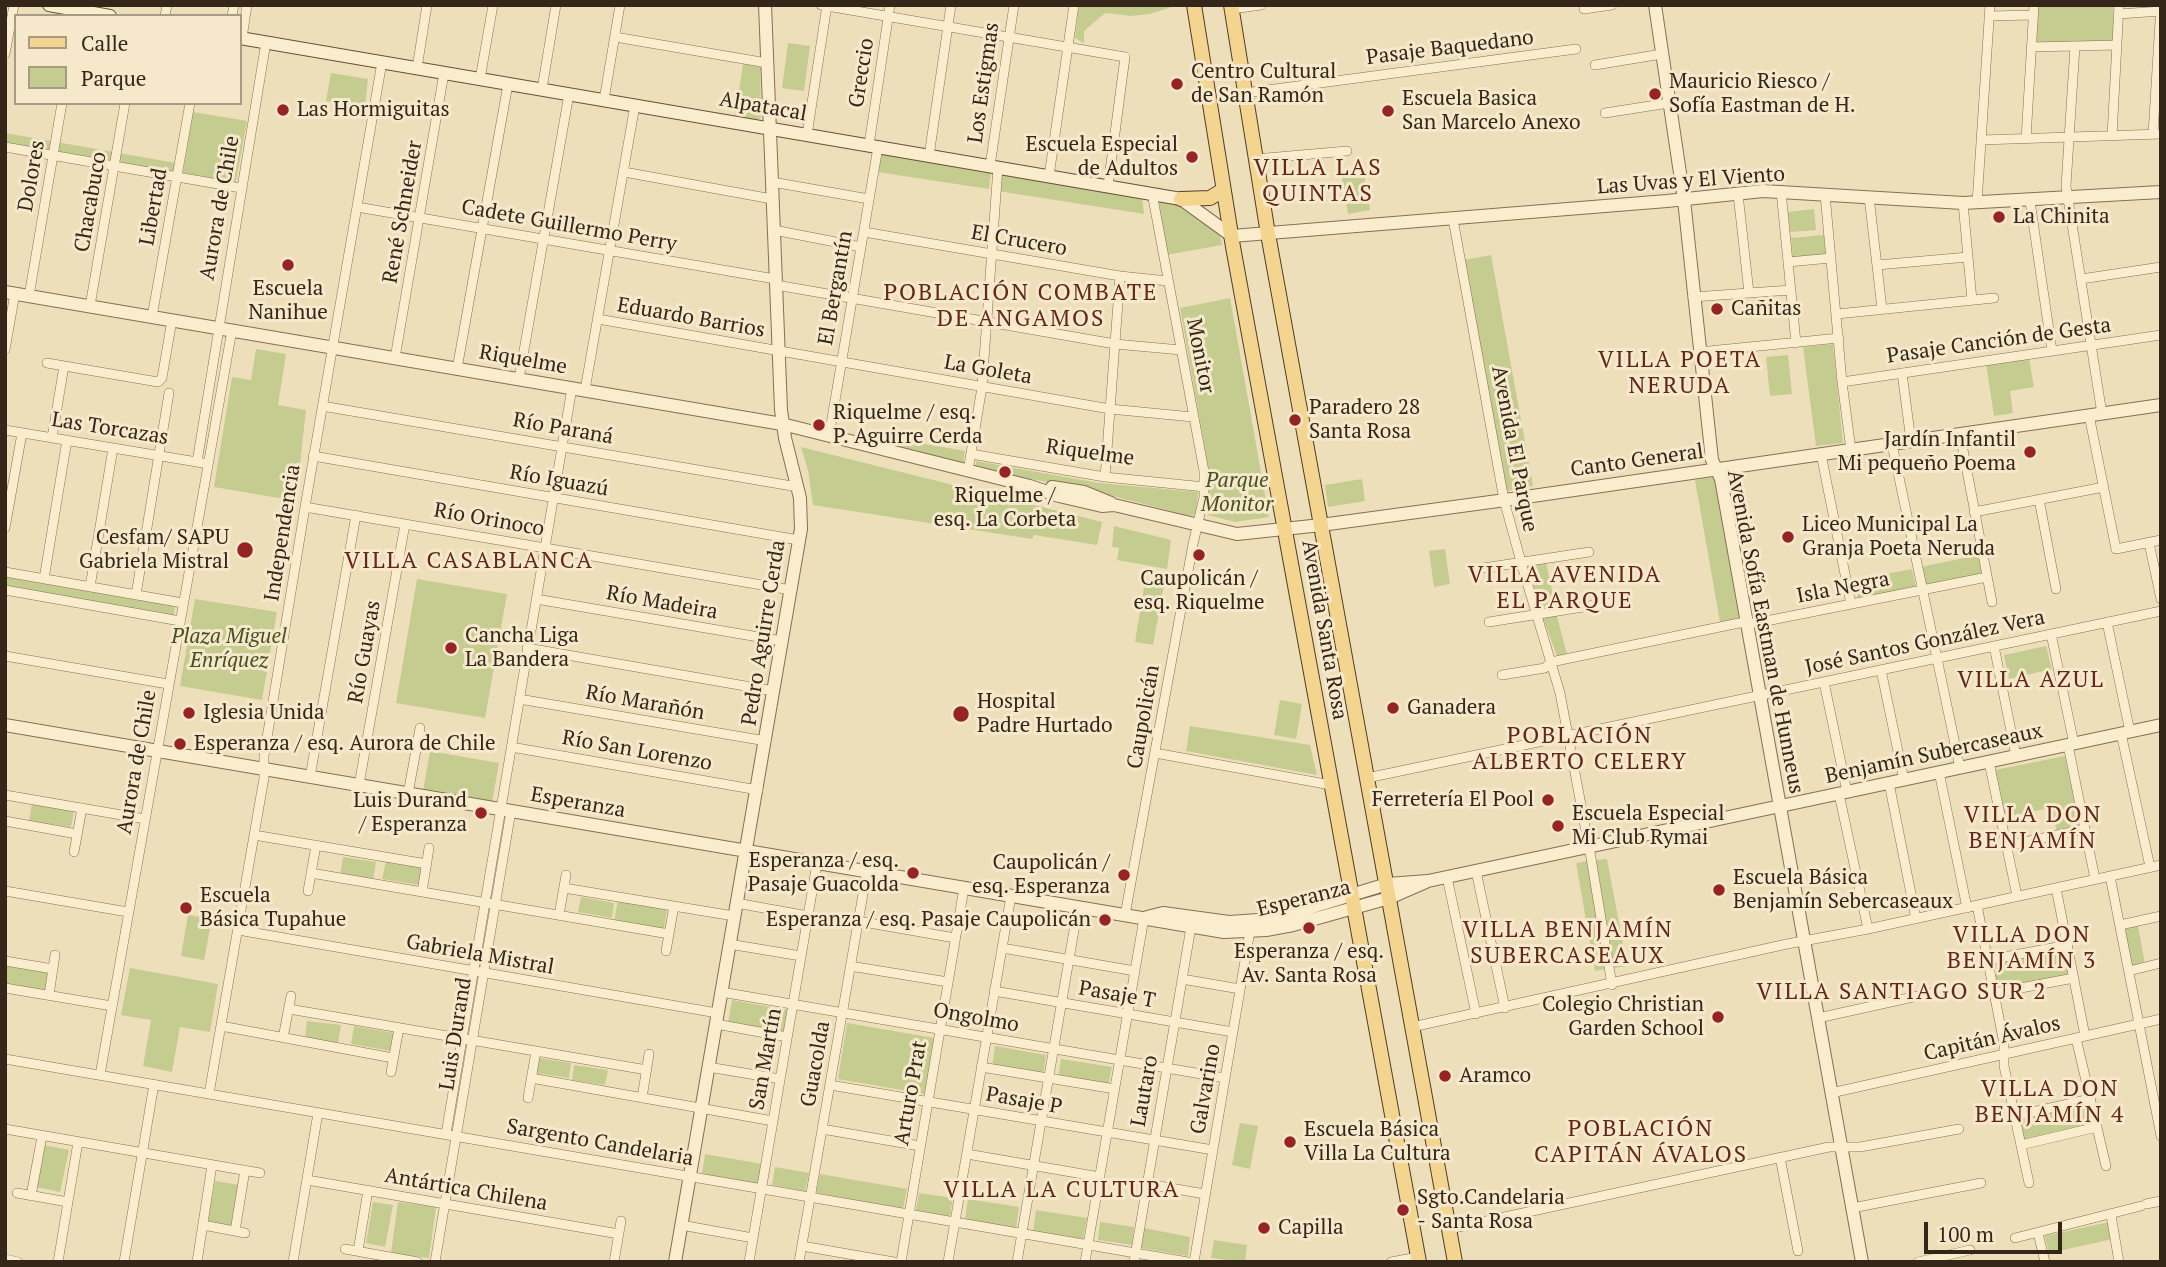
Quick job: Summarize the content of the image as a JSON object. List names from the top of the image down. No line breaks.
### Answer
{"streets":{"main road":["Avenida Santa Rosa"],"street":["Pasaje Baquedano","Greccio","Los Estigmas","Alpatacal","Dolores","Las Uvas y El Viento","Chacabuco","Libertad","Aurora de Chile","René Schneider","Cadete Guillermo Perry","El Crucero","El Bergantín","Eduardo Barrios","Pasaje Canción de Gesta","Monitor","Riquelme","La Goleta","Las Torcazas","Río Paraná","Avenida El Parque","Canto General","Río Iguazú","Río Orinoco","Independencia","Isla Negra","Río Madeira","Avenida Sofía Eastman de Hunneus","Pedro Aguirre Cerda","José Santos González Vera","Río Guayas","Río Marañón","Caupolicán","Río San Lorenzo","Benjamín Subercaseaux","Esperanza","Gabriela Mistral","Pasaje T","Ongolmo","Luis Durand","Capitán Ávalos","San Martín","Guacolda","Galvarino","Lautaro","Arturo Prat","Pasaje P","Sargento Candelaria","Antártica Chilena"]},"crossings":[["Pasaje Baquedano","Avenida Santa Rosa"],["Greccio","Alpatacal"],["Greccio","El Bergantín"],["Los Estigmas","Alpatacal"],["Los Estigmas","Cadete Guillermo Perry"],["Los Estigmas","El Crucero"],["Los Estigmas","Riquelme"],["Los Estigmas","La Goleta"],["Alpatacal","Aurora de Chile"],["Alpatacal","René Schneider"],["Alpatacal","El Bergantín"],["Alpatacal","Monitor"],["Alpatacal","Independencia"],["Alpatacal","Avenida Santa Rosa"],["Alpatacal","Pedro Aguirre Cerda"],["Dolores","Riquelme"],["Las Uvas y El Viento","Avenida El Parque"],["Las Uvas y El Viento","Avenida Santa Rosa"],["Las Uvas y El Viento","Avenida Sofía Eastman de Hunneus"],["Chacabuco","Riquelme"],["Libertad","Riquelme"],["Aurora de Chile","Riquelme"],["Aurora de Chile","Las Torcazas"],["Aurora de Chile","Esperanza"],["Aurora de Chile","Sargento Candelaria"],["René Schneider","Cadete Guillermo Perry"],["René Schneider","Riquelme"],["Cadete Guillermo Perry","El Bergantín"],["Cadete Guillermo Perry","Monitor"],["Cadete Guillermo Perry","Independencia"],["Cadete Guillermo Perry","Pedro Aguirre Cerda"],["El Crucero","El Bergantín"],["El Crucero","Monitor"],["El Bergantín","Riquelme"],["El Bergantín","La Goleta"],["Eduardo Barrios","La Goleta"],["Eduardo Barrios","Pedro Aguirre Cerda"],["Monitor","Riquelme"],["Monitor","La Goleta"],["Monitor","Caupolicán"],["Riquelme","Canto General"],["Riquelme","Independencia"],["Riquelme","Avenida Santa Rosa"],["Riquelme","Pedro Aguirre Cerda"],["Riquelme","Caupolicán"],["La Goleta","Pedro Aguirre Cerda"],["Río Paraná","Independencia"],["Río Paraná","Pedro Aguirre Cerda"],["Avenida El Parque","Canto General"],["Avenida El Parque","Isla Negra"],["Avenida El Parque","José Santos González Vera"],["Avenida El Parque","Benjamín Subercaseaux"],["Canto General","Avenida Santa Rosa"],["Canto General","Avenida Sofía Eastman de Hunneus"],["Río Iguazú","Independencia"],["Río Iguazú","Pedro Aguirre Cerda"],["Río Orinoco","Independencia"],["Río Orinoco","Pedro Aguirre Cerda"],["Río Orinoco","Río Guayas"],["Independencia","Esperanza"],["Independencia","Gabriela Mistral"],["Independencia","Sargento Candelaria"],["Isla Negra","Avenida Sofía Eastman de Hunneus"],["Río Madeira","Pedro Aguirre Cerda"],["Avenida Santa Rosa","José Santos González Vera"],["Avenida Santa Rosa","Benjamín Subercaseaux"],["Avenida Santa Rosa","Esperanza"],["Avenida Sofía Eastman de Hunneus","José Santos González Vera"],["Avenida Sofía Eastman de Hunneus","Benjamín Subercaseaux"],["Avenida Sofía Eastman de Hunneus","Capitán Ávalos"],["Pedro Aguirre Cerda","Río Marañón"],["Pedro Aguirre Cerda","Río San Lorenzo"],["Pedro Aguirre Cerda","Esperanza"],["Pedro Aguirre Cerda","Gabriela Mistral"],["Pedro Aguirre Cerda","Ongolmo"],["Pedro Aguirre Cerda","Sargento Candelaria"],["Río Guayas","Esperanza"],["Caupolicán","Esperanza"],["Benjamín Subercaseaux","Esperanza"],["Esperanza","Luis Durand"],["Esperanza","San Martín"],["Esperanza","Guacolda"],["Esperanza","Galvarino"],["Esperanza","Lautaro"],["Esperanza","Arturo Prat"],["Gabriela Mistral","Luis Durand"],["Gabriela Mistral","San Martín"],["Pasaje T","Galvarino"],["Pasaje T","Lautaro"],["Ongolmo","San Martín"],["Ongolmo","Guacolda"],["Ongolmo","Galvarino"],["Ongolmo","Lautaro"],["Ongolmo","Arturo Prat"],["Luis Durand","Sargento Candelaria"],["Luis Durand","Antártica Chilena"],["San Martín","Sargento Candelaria"],["Guacolda","Pasaje P"],["Guacolda","Sargento Candelaria"],["Galvarino","Pasaje P"],["Lautaro","Pasaje P"],["Lautaro","Sargento Candelaria"],["Arturo Prat","Pasaje P"],["Arturo Prat","Sargento Candelaria"]],"districts":["VILLA LAS QUINTAS","POBLACIÓN COMBATE DE ANGAMOS","VILLA POETA NERUDA","VILLA CASABLANCA","VILLA AVENIDA EL PARQUE","VILLA AZUL","POBLACIÓN ALBERTO CELERY","VILLA DON BENJAMÍN","VILLA BENJAMÍN SUBERCASEAUX","VILLA DON BENJAMÍN 3","VILLA SANTIAGO SUR 2","VILLA DON BENJAMÍN 4","POBLACIÓN CAPITÁN ÁVALOS","VILLA LA CULTURA"],"parks":["Parque Monitor","Plaza Miguel Enríquez"],"places":["Centro Cultural de San Ramón","Mauricio Riesco / Sofía Eastman de H.","Las Hormiguitas","Escuela Basica San Marcelo Anexo","Escuela Especial de Adultos","La Chinita","Escuela Nanihue","Cañitas","Paradero 28 Santa Rosa","Riquelme / esq. P. Aguirre Cerda","Jardín Infantil Mi pequeño Poema","Riquelme / esq. La Corbeta","Liceo Municipal La Granja Poeta Neruda","Cesfam/ SAPU Gabriela Mistral","Caupolicán / esq. Riquelme","Cancha Liga La Bandera","Ganadera","Iglesia Unida","Hospital Padre Hurtado","Esperanza / esq. Aurora de Chile","Ferretería El Pool","Luis Durand / Esperanza","Escuela Especial Mi Club Rymai","Esperanza / esq. Pasaje Guacolda","Caupolicán / esq. Esperanza","Escuela Básica Benjamín Sebercaseaux","Escuela Básica Tupahue","Esperanza / esq. Pasaje Caupolicán","Esperanza / esq. Av. Santa Rosa","Colegio Christian Garden School","Aramco","Escuela Básica Villa La Cultura","Sgto.Candelaria - Santa Rosa","Capilla"],"legend":["Calle","Parque"],"scale_bar":"100 m"}
